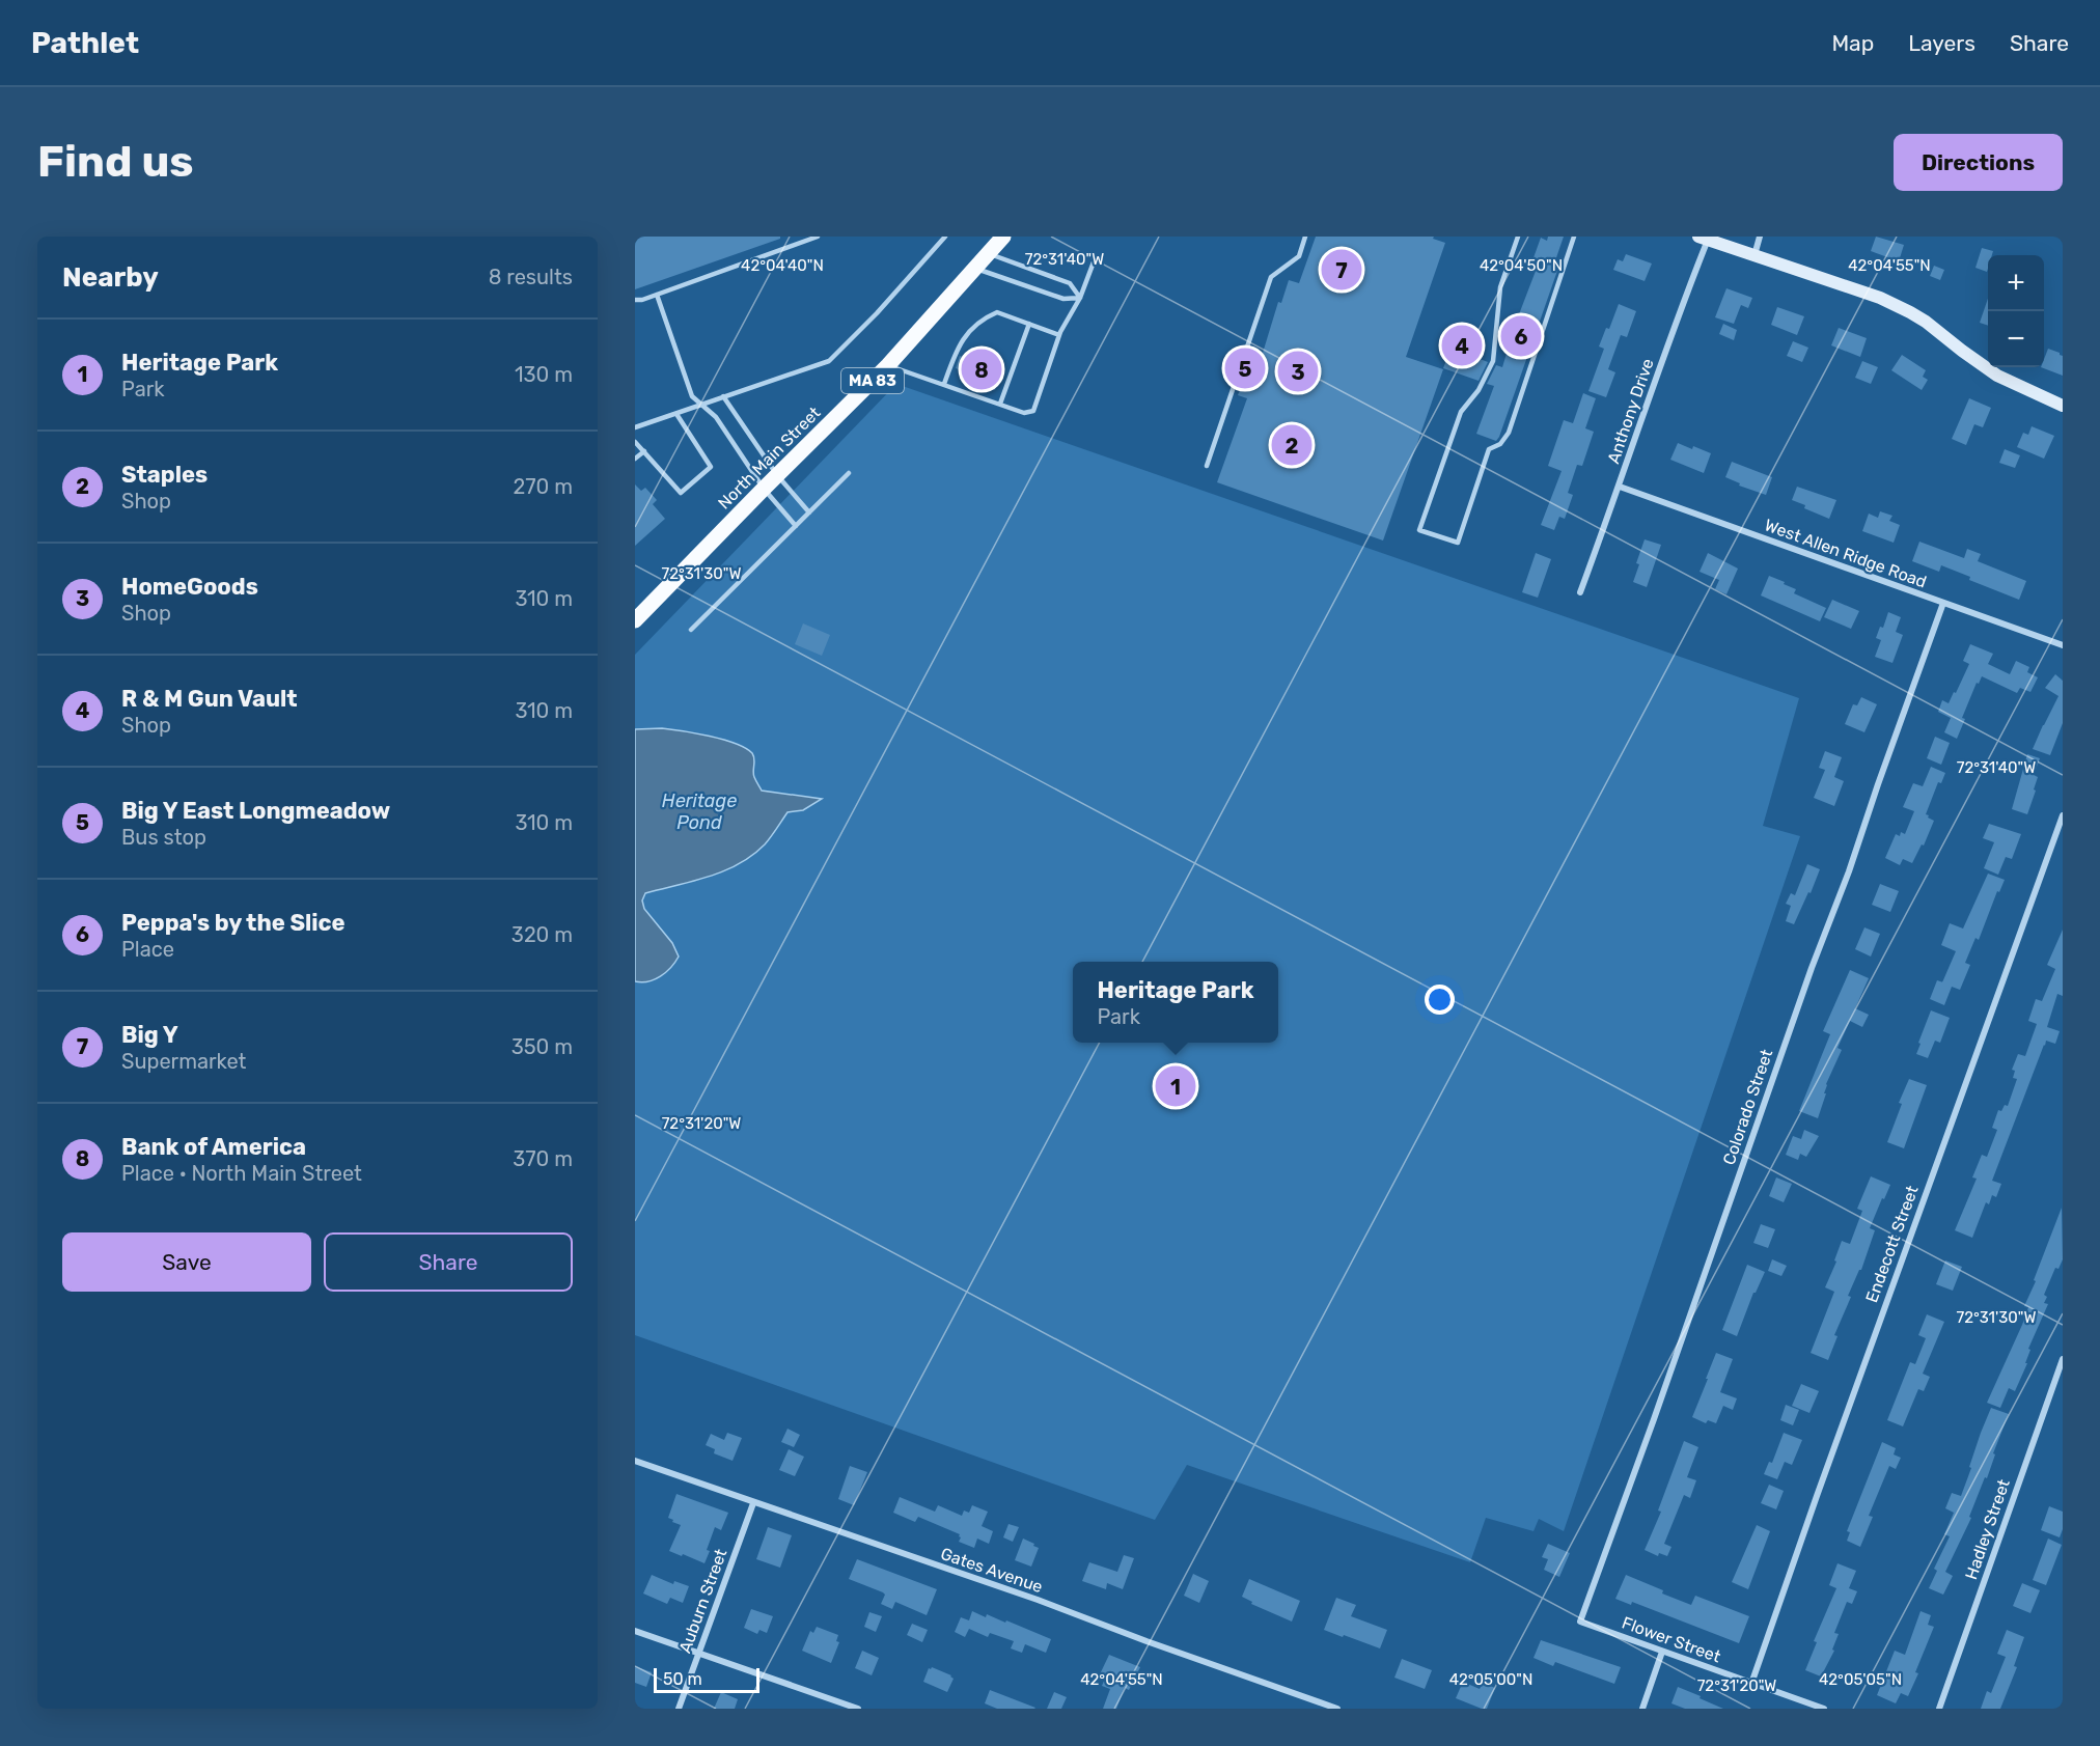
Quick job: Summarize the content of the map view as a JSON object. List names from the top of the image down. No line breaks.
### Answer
{"streets":{"main road":["MA 83","North Main Street"],"street":["Anthony Drive","West Allen Ridge Road","Colorado Street","Endecott Street","Hadley Street","Gates Avenue","Auburn Street","Flower Street"]},"crossings":[["Anthony Drive","West Allen Ridge Road"],["West Allen Ridge Road","Colorado Street"],["Colorado Street","Flower Street"],["Endecott Street","Flower Street"],["Gates Avenue","Auburn Street"]],"water":["Heritage Pond"],"scale_bar":"50 m","page":{"header":"Pathlet","nav":["Map","Layers","Share"],"buttons":["Directions",["Save","Share"]],"title":"Find us","heading":["Nearby","8 results"],"pins":["7","6","4","5","8","3","2","1"],"map_buttons":["+","−"],"list":[{"mark":"1","name":"Heritage Park","note":"Park","value":"130 m"},{"mark":"2","name":"Staples","note":"Shop","value":"270 m"},{"mark":"3","name":"HomeGoods","note":"Shop","value":"310 m"},{"mark":"4","name":"R & M Gun Vault","note":"Shop","value":"310 m"},{"mark":"5","name":"Big Y East Longmeadow","note":"Bus stop","value":"310 m"},{"mark":"6","name":"Peppa's by the Slice","note":"Place","value":"320 m"},{"mark":"7","name":"Big Y","note":"Supermarket","value":"350 m"},{"mark":"8","name":"Bank of America","note":"Place · North Main Street","value":"370 m"}],"popup":["Heritage Park","Park"],"scale":"50 m"},"coordinates":["72°31'40\"W","42°04'40\"N","42°04'50\"N","42°04'55\"N","72°31'30\"W","72°31'20\"W","42°05'00\"N","42°05'05\"N"]}
